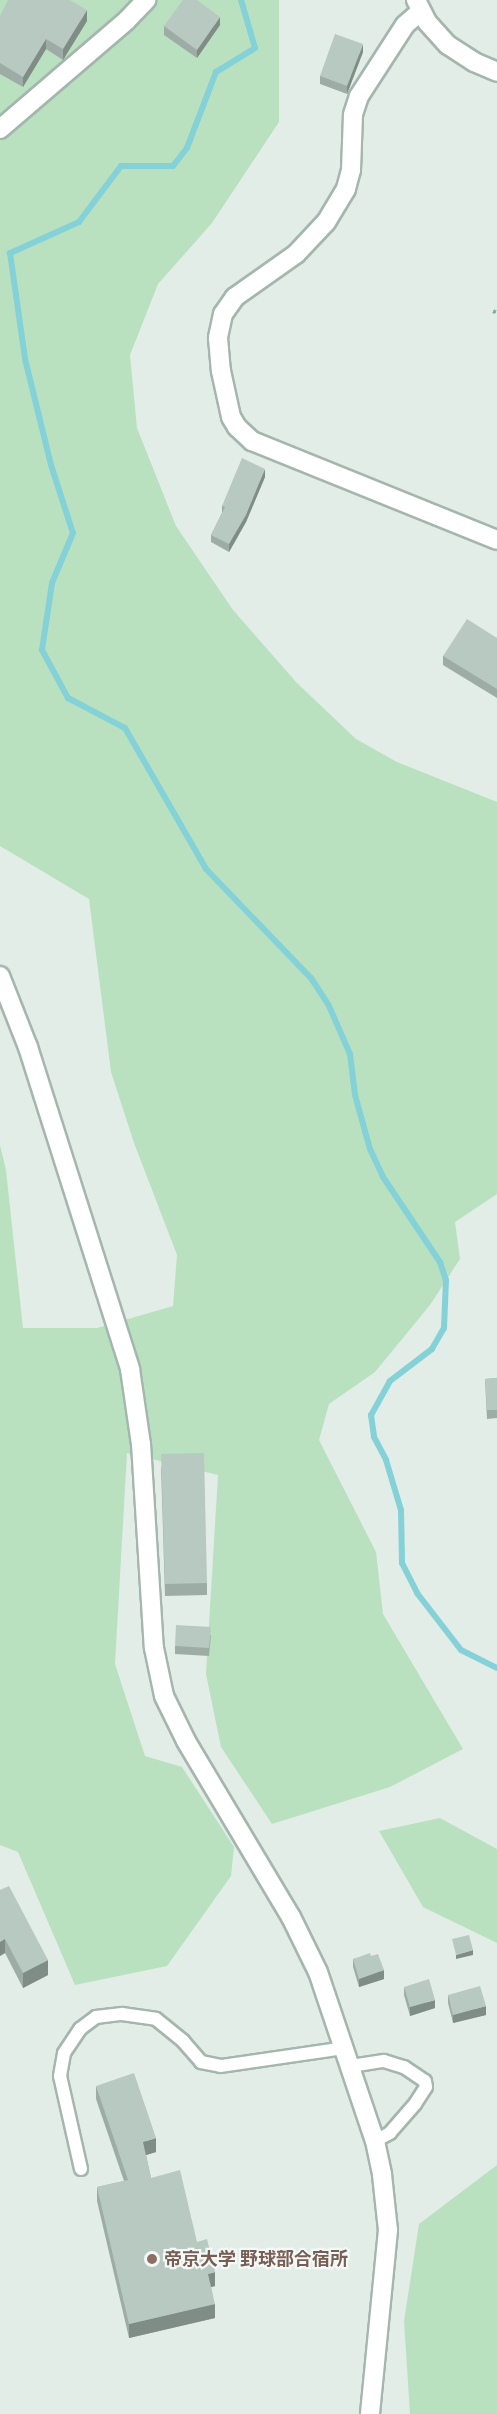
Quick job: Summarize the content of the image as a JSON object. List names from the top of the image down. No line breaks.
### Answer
{"places":["帝京大学 野球部合宿所"]}
